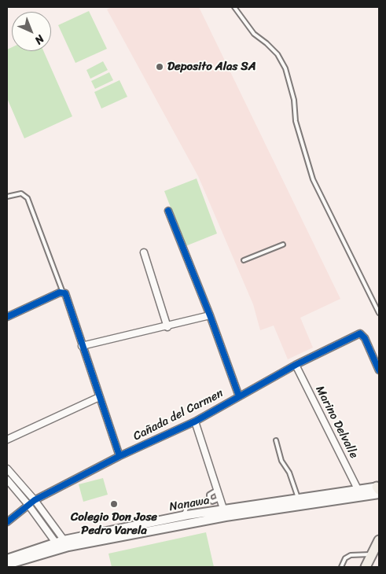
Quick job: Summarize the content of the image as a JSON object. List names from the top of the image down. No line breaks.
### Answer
{"streets":{"main road":["Nanawa"],"street":["Cañada del Carmen","Marino Delvalle"]},"crossings":[["Cañada del Carmen","Marino Delvalle"],["Marino Delvalle","Nanawa"]],"places":["Deposito Alas SA","Colegio Don Jose Pedro Varela"],"north":"bottom right"}
